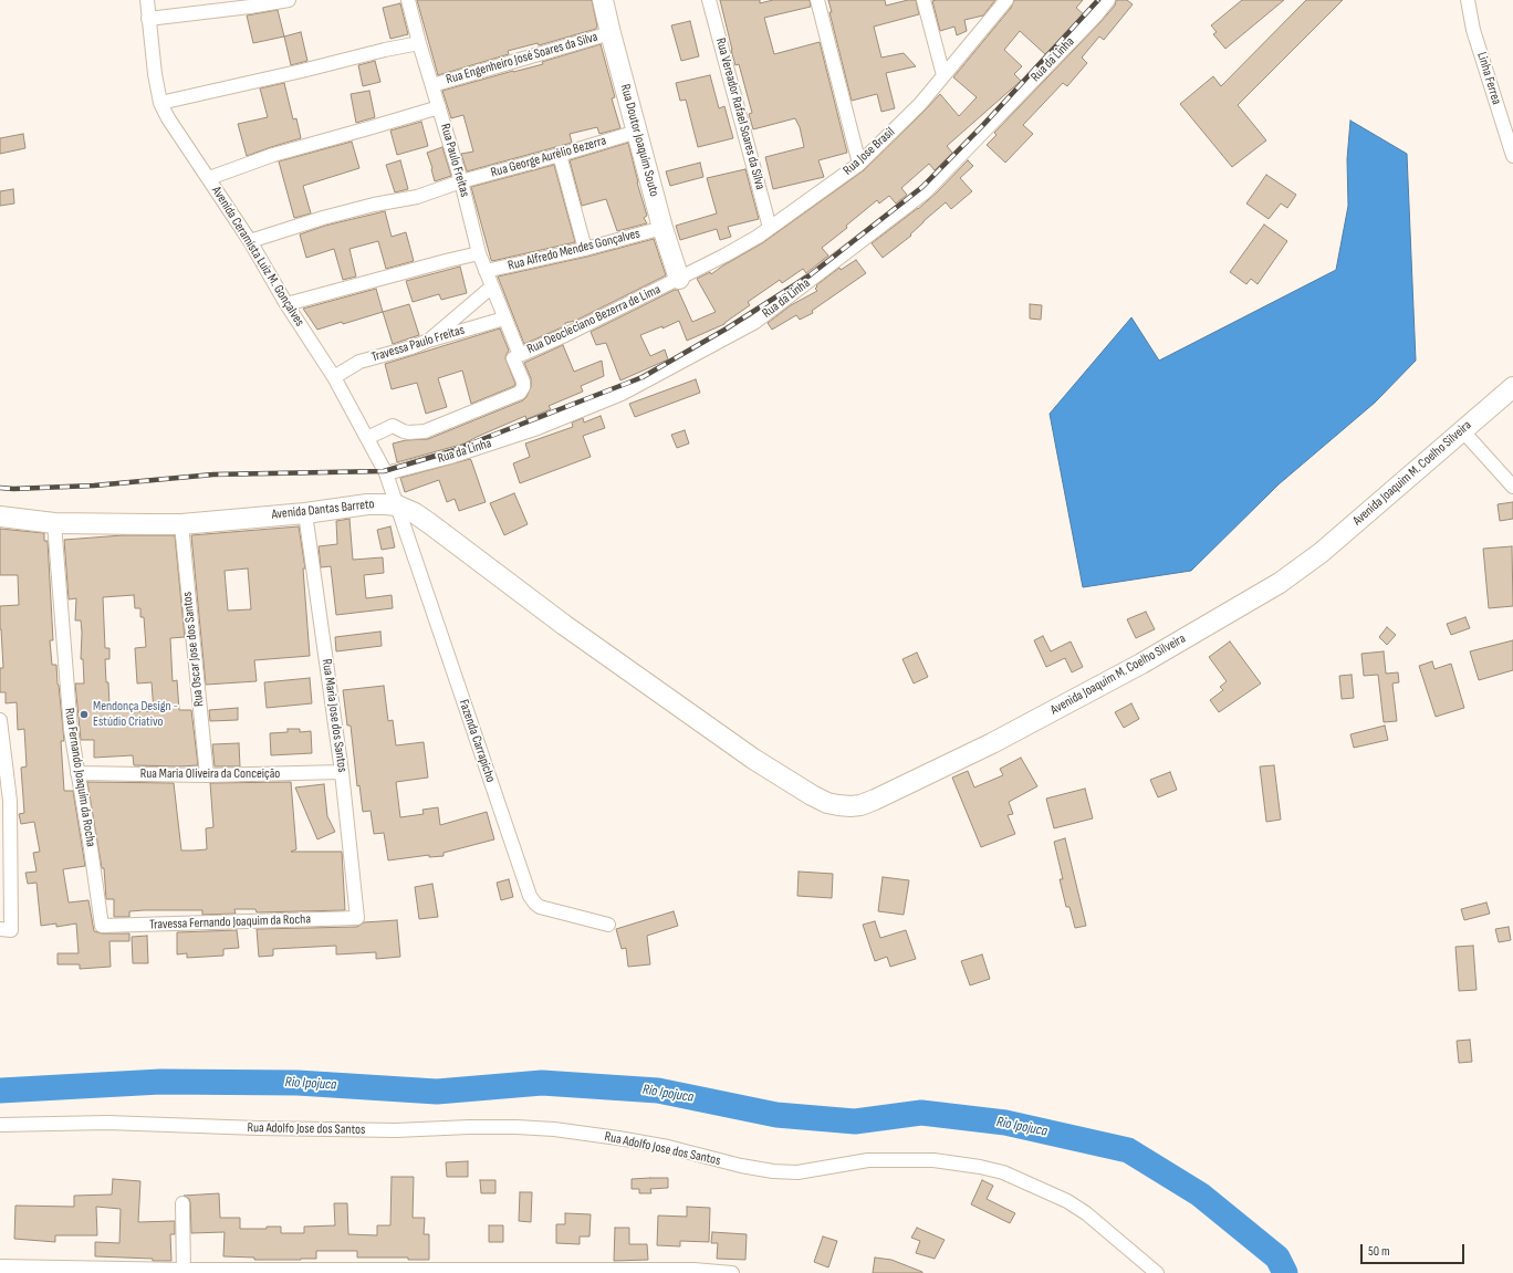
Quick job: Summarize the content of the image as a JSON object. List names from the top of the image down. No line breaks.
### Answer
{"streets":{"main road":["Rua Doutor Joaquim Souto","Avenida Joaquim M. Coelho Silveira","Avenida Dantas Barreto"],"street":["Rua Engenheiro José Soares da Silva","Rua da Linha","Linha Ferrea","Rua Vereador Rafael Soares da Silva","Rua Jose Brasil","Rua George Aurélio Bezerra","Rua Paulo Freitas","Rua Alfredo Mendes Gonçalves","Avenida Ceramista Luiz M. Gonçalves","Rua Deocleciano Bezerra de Lima","Travessa Paulo Freitas","Rua Oscar Jose dos Santos","Rua Maria Jose dos Santos","Fazenda Carrapicho","Rua Maria Oliveira da Conceição","Rua Fernando Joaquim da Rocha","Travessa Fernando Joaquim da Rocha","Rua Adolfo Jose dos Santos"]},"crossings":[["Rua Engenheiro José Soares da Silva","Rua Doutor Joaquim Souto"],["Rua Engenheiro José Soares da Silva","Rua Paulo Freitas"],["Rua da Linha","Avenida Ceramista Luiz M. Gonçalves"],["Rua Vereador Rafael Soares da Silva","Rua Jose Brasil"],["Rua Doutor Joaquim Souto","Rua Jose Brasil"],["Rua Doutor Joaquim Souto","Rua George Aurélio Bezerra"],["Rua Doutor Joaquim Souto","Rua Alfredo Mendes Gonçalves"],["Rua Doutor Joaquim Souto","Rua Deocleciano Bezerra de Lima"],["Rua Jose Brasil","Rua Deocleciano Bezerra de Lima"],["Rua George Aurélio Bezerra","Rua Paulo Freitas"],["Rua George Aurélio Bezerra","Avenida Ceramista Luiz M. Gonçalves"],["Rua Paulo Freitas","Rua Alfredo Mendes Gonçalves"],["Rua Paulo Freitas","Rua Deocleciano Bezerra de Lima"],["Rua Paulo Freitas","Travessa Paulo Freitas"],["Avenida Ceramista Luiz M. Gonçalves","Travessa Paulo Freitas"],["Avenida Ceramista Luiz M. Gonçalves","Avenida Dantas Barreto"],["Avenida Ceramista Luiz M. Gonçalves","Fazenda Carrapicho"],["Rua Deocleciano Bezerra de Lima","Travessa Paulo Freitas"],["Avenida Joaquim M. Coelho Silveira","Avenida Dantas Barreto"],["Avenida Dantas Barreto","Rua Oscar Jose dos Santos"],["Avenida Dantas Barreto","Rua Maria Jose dos Santos"],["Avenida Dantas Barreto","Fazenda Carrapicho"],["Avenida Dantas Barreto","Rua Fernando Joaquim da Rocha"],["Rua Oscar Jose dos Santos","Rua Maria Oliveira da Conceição"],["Rua Maria Jose dos Santos","Rua Maria Oliveira da Conceição"],["Rua Maria Jose dos Santos","Travessa Fernando Joaquim da Rocha"],["Rua Maria Oliveira da Conceição","Rua Fernando Joaquim da Rocha"],["Rua Fernando Joaquim da Rocha","Travessa Fernando Joaquim da Rocha"]],"water":["Rio Ipojuca"],"places":["Mendonça Design - Estúdio Criativo"],"scale_bar":"50 m"}
